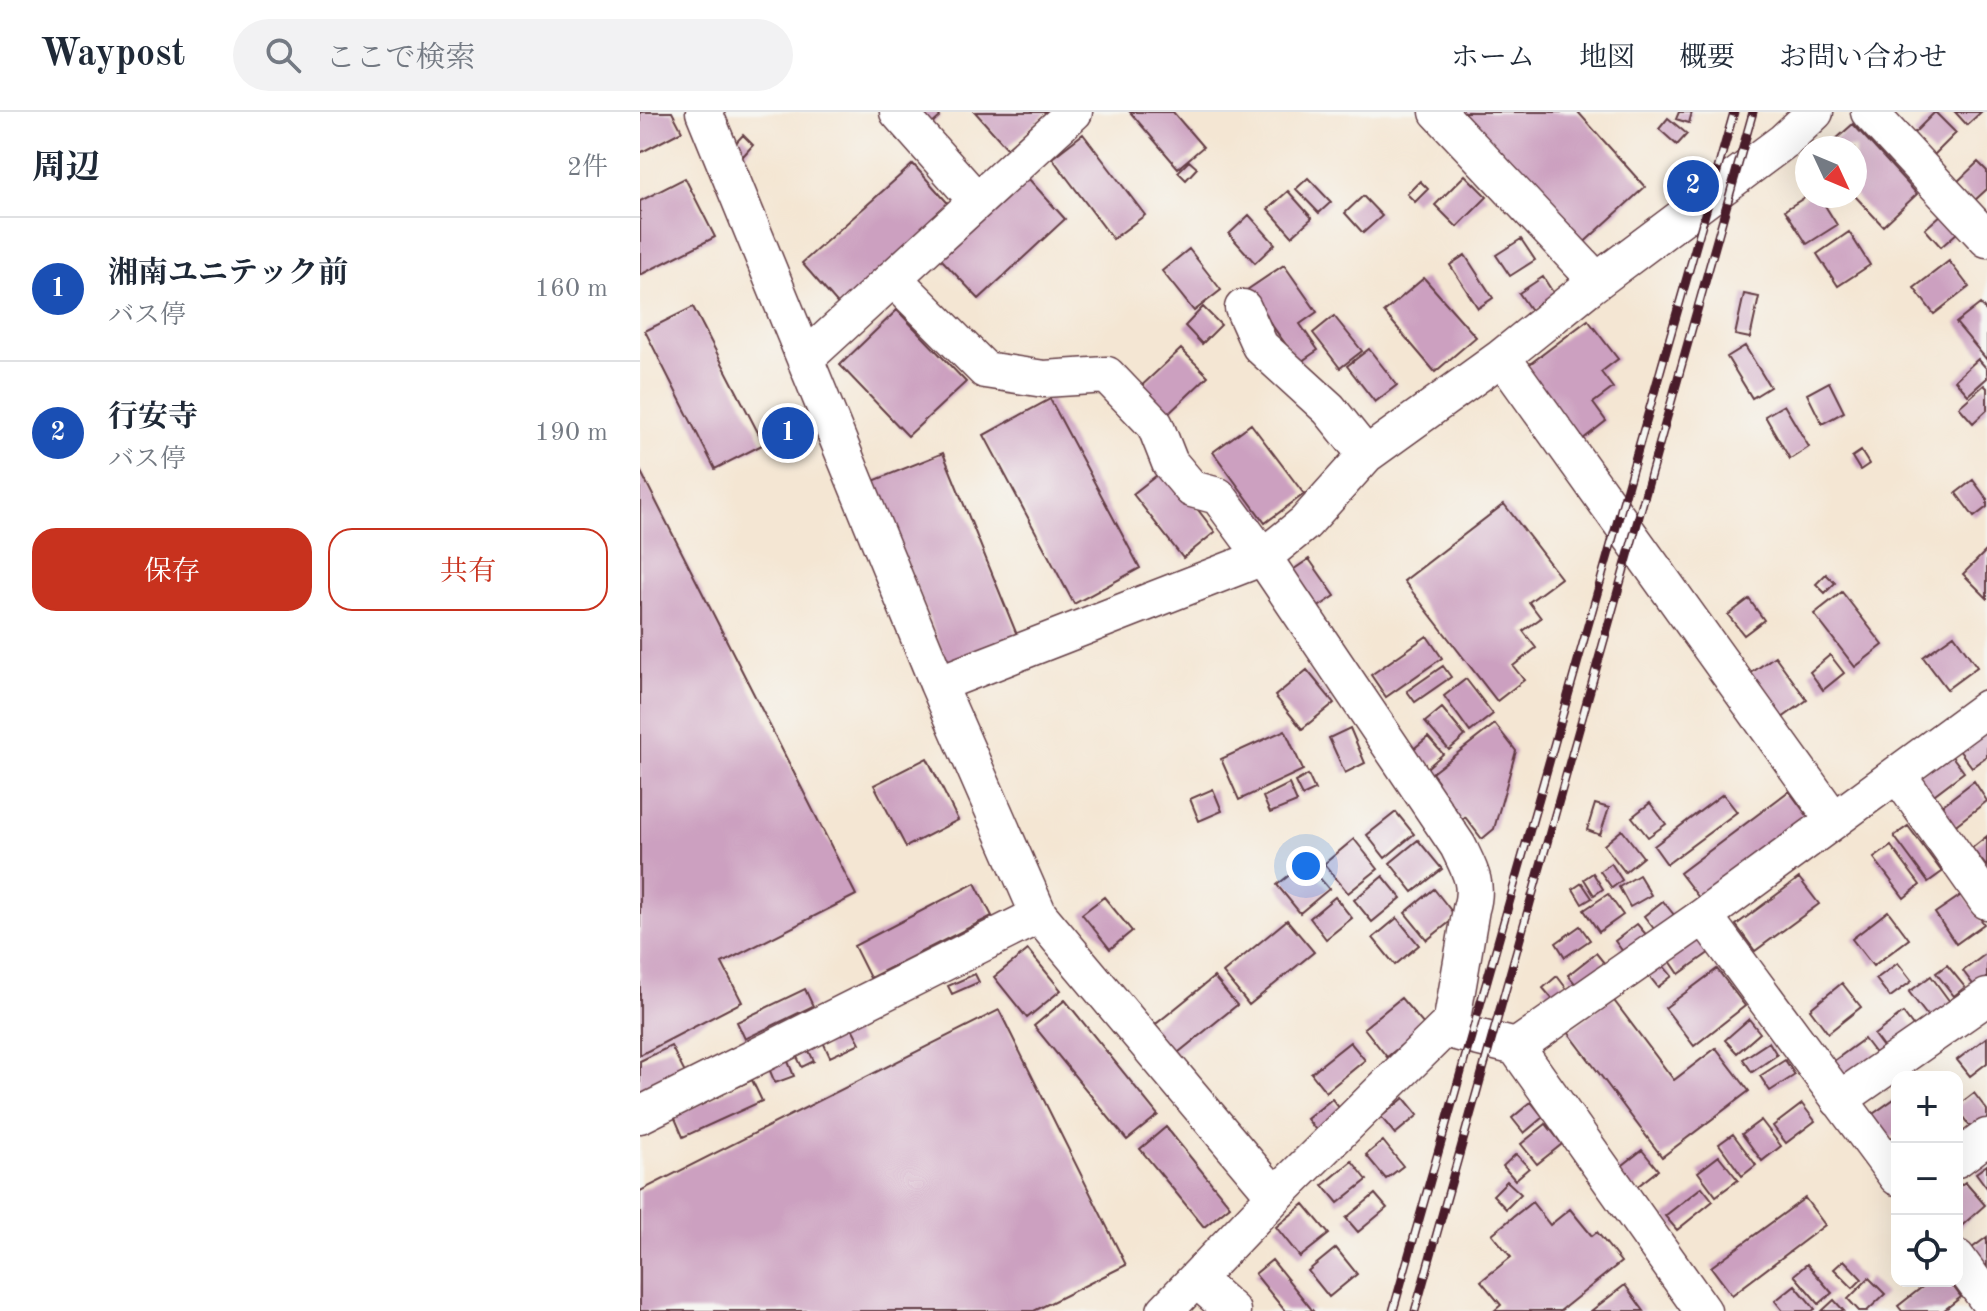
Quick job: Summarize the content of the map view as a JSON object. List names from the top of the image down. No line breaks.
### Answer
{"north":"bottom right","page":{"header":"Waypost","search":"ここで検索","nav":["ホーム","地図","概要","お問い合わせ"],"heading":["周辺","2件"],"pins":["2","1"],"list":[{"mark":"1","name":"湘南ユニテック前","note":"バス停","value":"160 m"},{"mark":"2","name":"行安寺","note":"バス停","value":"190 m"}],"buttons":["保存","共有"],"map_buttons":["+","−"]}}
